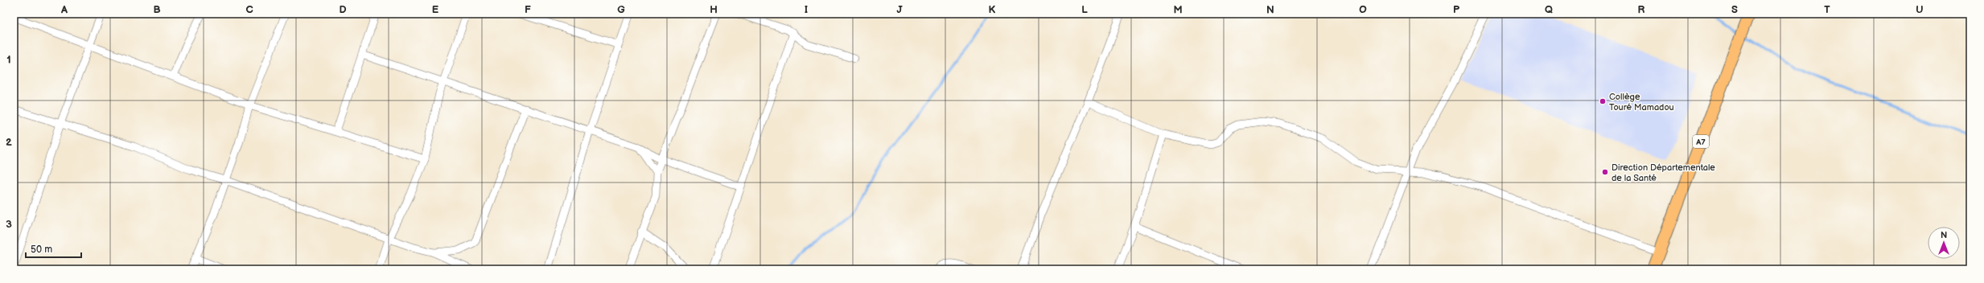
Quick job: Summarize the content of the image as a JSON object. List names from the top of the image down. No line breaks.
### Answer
{"streets":{"highway":["A7"]},"places":["Collège Touré Mamadou","Direction Départementale de la Santé"],"scale_bar":"50 m","north":"top","grid":{"columns":["A","B","C","D","E","F","G","H","I","J","K","L","M","N","O","P","Q","R","S","T","U"],"rows":["1","2","3"]}}
